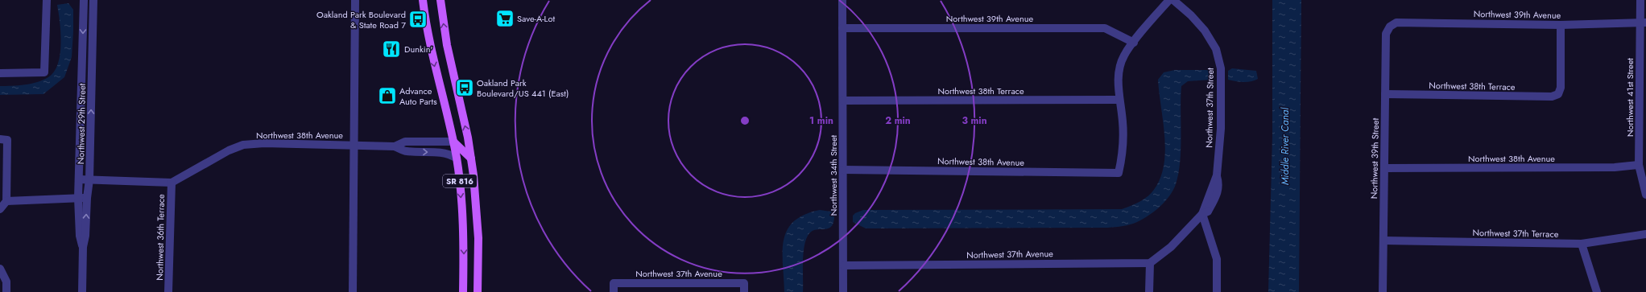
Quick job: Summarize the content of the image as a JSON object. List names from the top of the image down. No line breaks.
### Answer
{"streets":{"main road":["SR 816"],"street":["Northwest 39th Avenue","Northwest 38th Terrace","Northwest 41st Street","Northwest 37th Street","Northwest 29th Street","Northwest 38th Avenue","Northwest 39th Street","Northwest 34th Street","Northwest 37th Terrace","Northwest 36th Terrace","Northwest 37th Avenue"]},"crossings":[["Northwest 39th Avenue","Northwest 38th Terrace"],["Northwest 39th Avenue","Northwest 41st Street"],["Northwest 39th Avenue","Northwest 39th Street"],["Northwest 39th Avenue","Northwest 34th Street"],["Northwest 38th Terrace","Northwest 38th Avenue"],["Northwest 38th Terrace","Northwest 39th Street"],["Northwest 38th Terrace","Northwest 34th Street"],["Northwest 41st Street","Northwest 38th Avenue"],["Northwest 38th Avenue","Northwest 39th Street"],["Northwest 38th Avenue","Northwest 34th Street"],["Northwest 38th Avenue","SR 816"],["Northwest 38th Avenue","Northwest 36th Terrace"],["Northwest 39th Street","Northwest 37th Terrace"],["Northwest 34th Street","Northwest 37th Avenue"]],"water":["Middle River Canal"],"places":{"supermarket":["Save-A-Lot"],"bus stop":["Oakland Park Boulevard & State Road 7","Oakland Park Boulevard/US 441 (East)"],"restaurant":["Dunkin'"],"shop":["Advance Auto Parts"]},"rings":["1 min","2 min","3 min"]}
